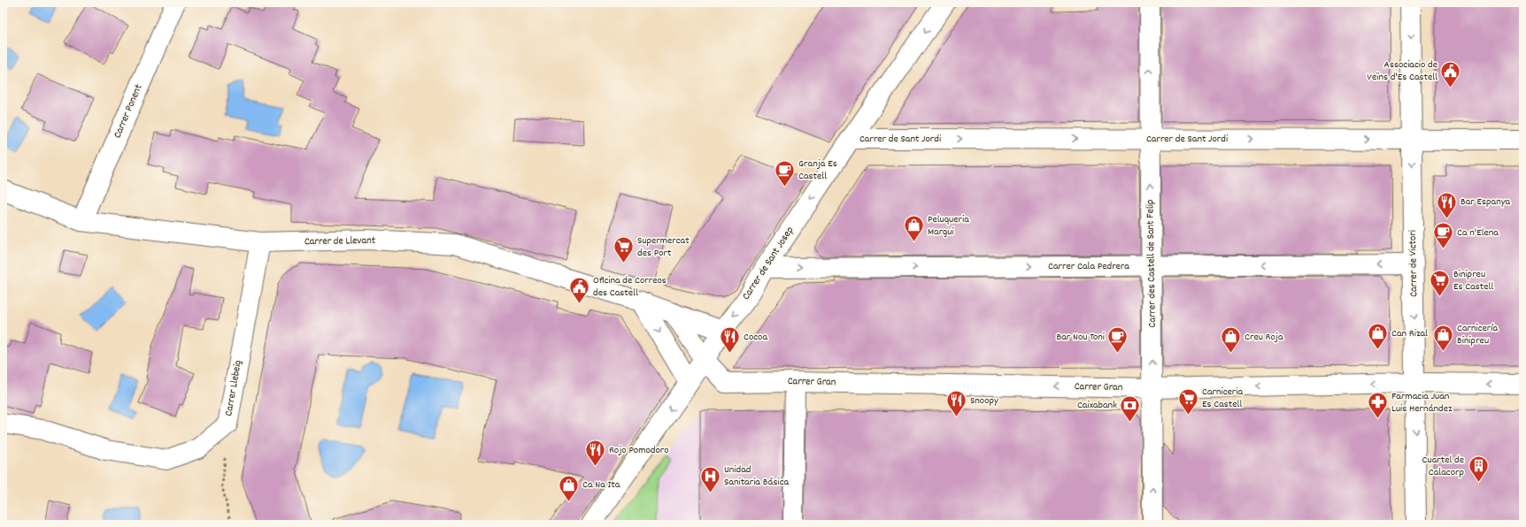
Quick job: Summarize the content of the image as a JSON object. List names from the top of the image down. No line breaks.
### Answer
{"streets":{"street":["Carrer Ponent","Carrer de Sant Jordi","Carrer de Llevant","Carrer de Sant Josep","Carrer des Castell de Sant Felip","Carrer de Victori","Carrer Cala Pedrera","Carrer Gran","Carrer Llebeig"]},"crossings":[["Carrer Ponent","Carrer de Llevant"],["Carrer de Sant Jordi","Carrer de Sant Josep"],["Carrer de Sant Jordi","Carrer des Castell de Sant Felip"],["Carrer de Sant Jordi","Carrer de Victori"],["Carrer de Llevant","Carrer de Sant Josep"],["Carrer de Llevant","Carrer Llebeig"],["Carrer de Sant Josep","Carrer Cala Pedrera"],["Carrer de Sant Josep","Carrer Gran"],["Carrer des Castell de Sant Felip","Carrer Cala Pedrera"],["Carrer des Castell de Sant Felip","Carrer Gran"],["Carrer de Victori","Carrer Cala Pedrera"],["Carrer de Victori","Carrer Gran"]],"one_way":["Carrer de Sant Jordi","Carrer de Sant Josep","Carrer des Castell de Sant Felip","Carrer de Victori","Carrer Gran"],"places":{"public building":["Associacio de Veïns d'Es Castell","Oficina de Correos des Castell"],"cafe":["Granja Es Castell","Ca n'Elena","Bar Nou Toni"],"restaurant":["Bar Espanya","Cocoa","Snoopy","Rojo Pomodoro"],"shop":["Peluqueria Margui","Can Rizal","Carnicería Binipreu","Creu Roja","Ca Na Ita"],"supermarket":["Supermercat des Port","Binipreu Es Castell","Carniceria Es Castell"],"pharmacy":["Farmacia Juan Luis Hernández"],"bank":["Caixabank"],"building":["Cuartel de Calacorp"],"hospital":["Unidad Sanitaria Básica"]}}
